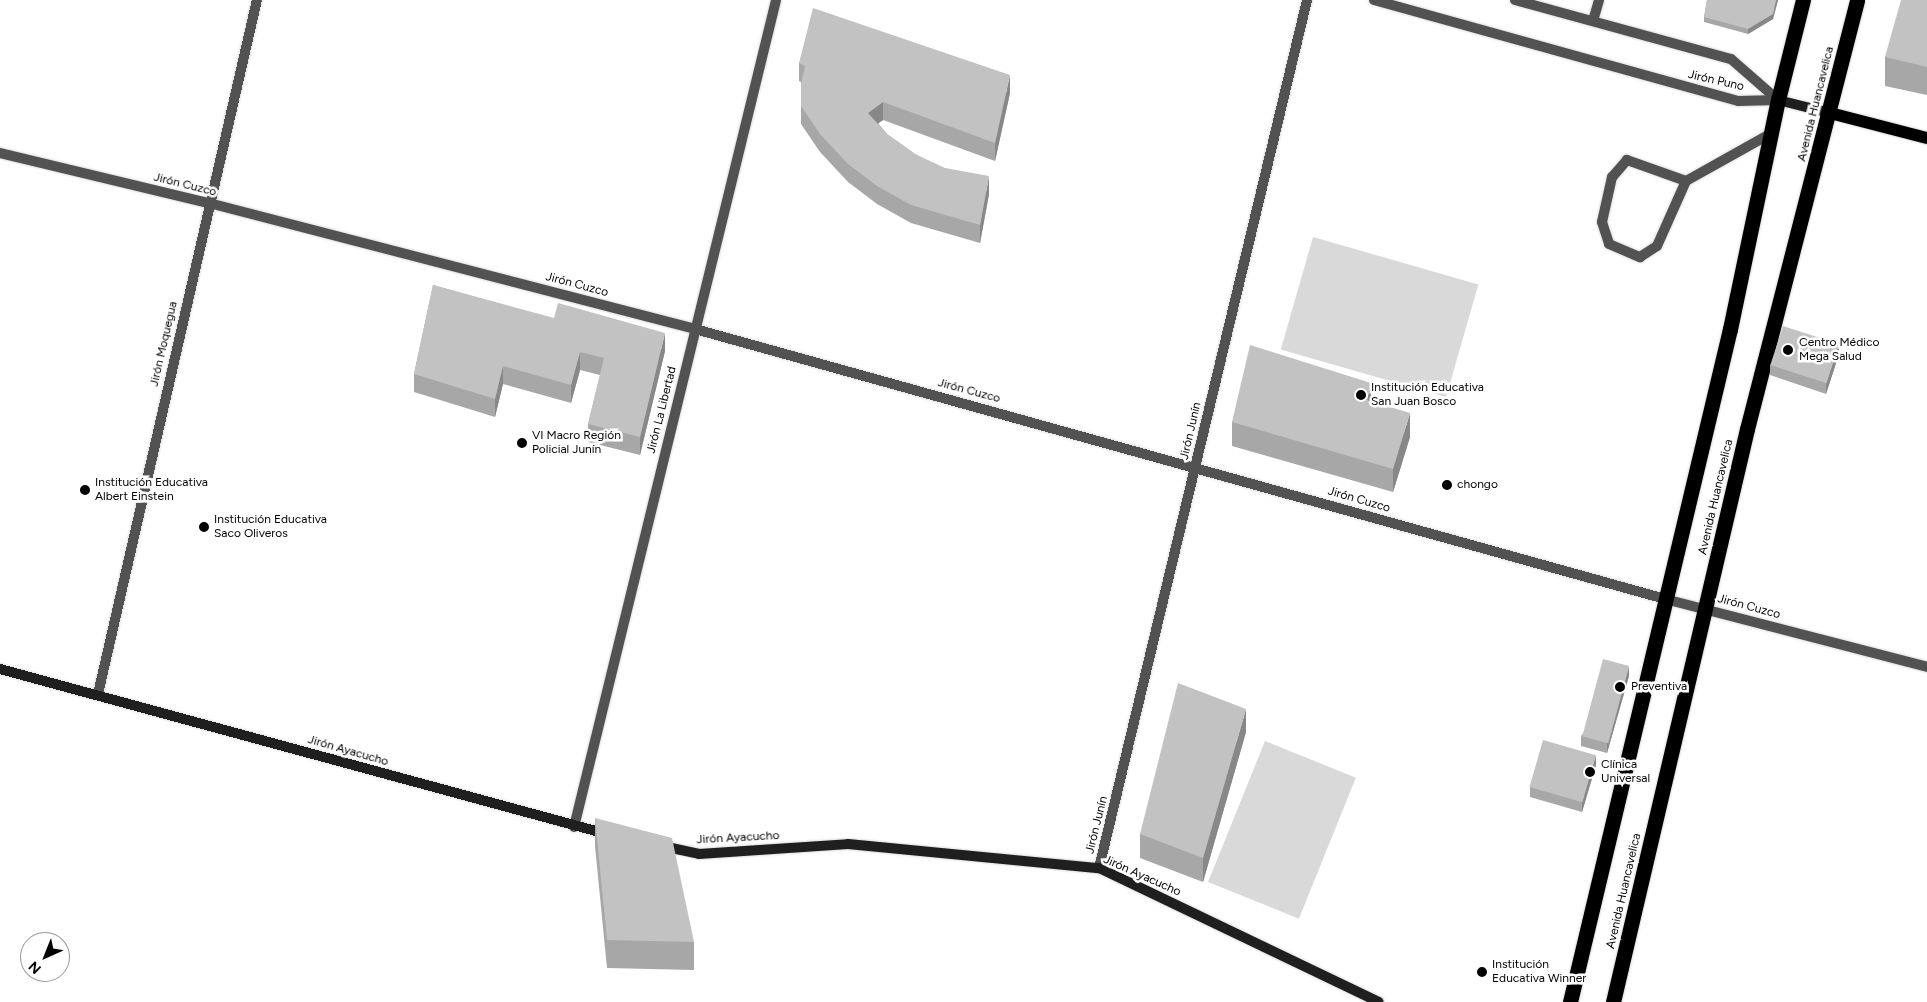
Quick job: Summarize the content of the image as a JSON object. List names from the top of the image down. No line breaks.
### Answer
{"streets":{"highway":["Avenida Huancavelica"],"street":["Jirón Puno","Jirón Cuzco","Jirón Moquegua","Jirón La Libertad","Jirón Junín","Jirón Ayacucho"]},"crossings":[["Jirón Puno","Avenida Huancavelica"],["Avenida Huancavelica","Jirón Cuzco"],["Jirón Cuzco","Jirón Moquegua"],["Jirón Cuzco","Jirón La Libertad"],["Jirón Cuzco","Jirón Junín"],["Jirón Moquegua","Jirón Ayacucho"],["Jirón La Libertad","Jirón Ayacucho"],["Jirón Junín","Jirón Ayacucho"]],"places":["Centro Médico Mega Salud","Institución Educativa San Juan Bosco","VI Macro Región Policial Junín","chongo","Institución Educativa Albert Einstein","Institución Educativa Saco Oliveros","Preventiva","Clínica Universal","Institución Educativa Winner"],"north":"bottom left"}
